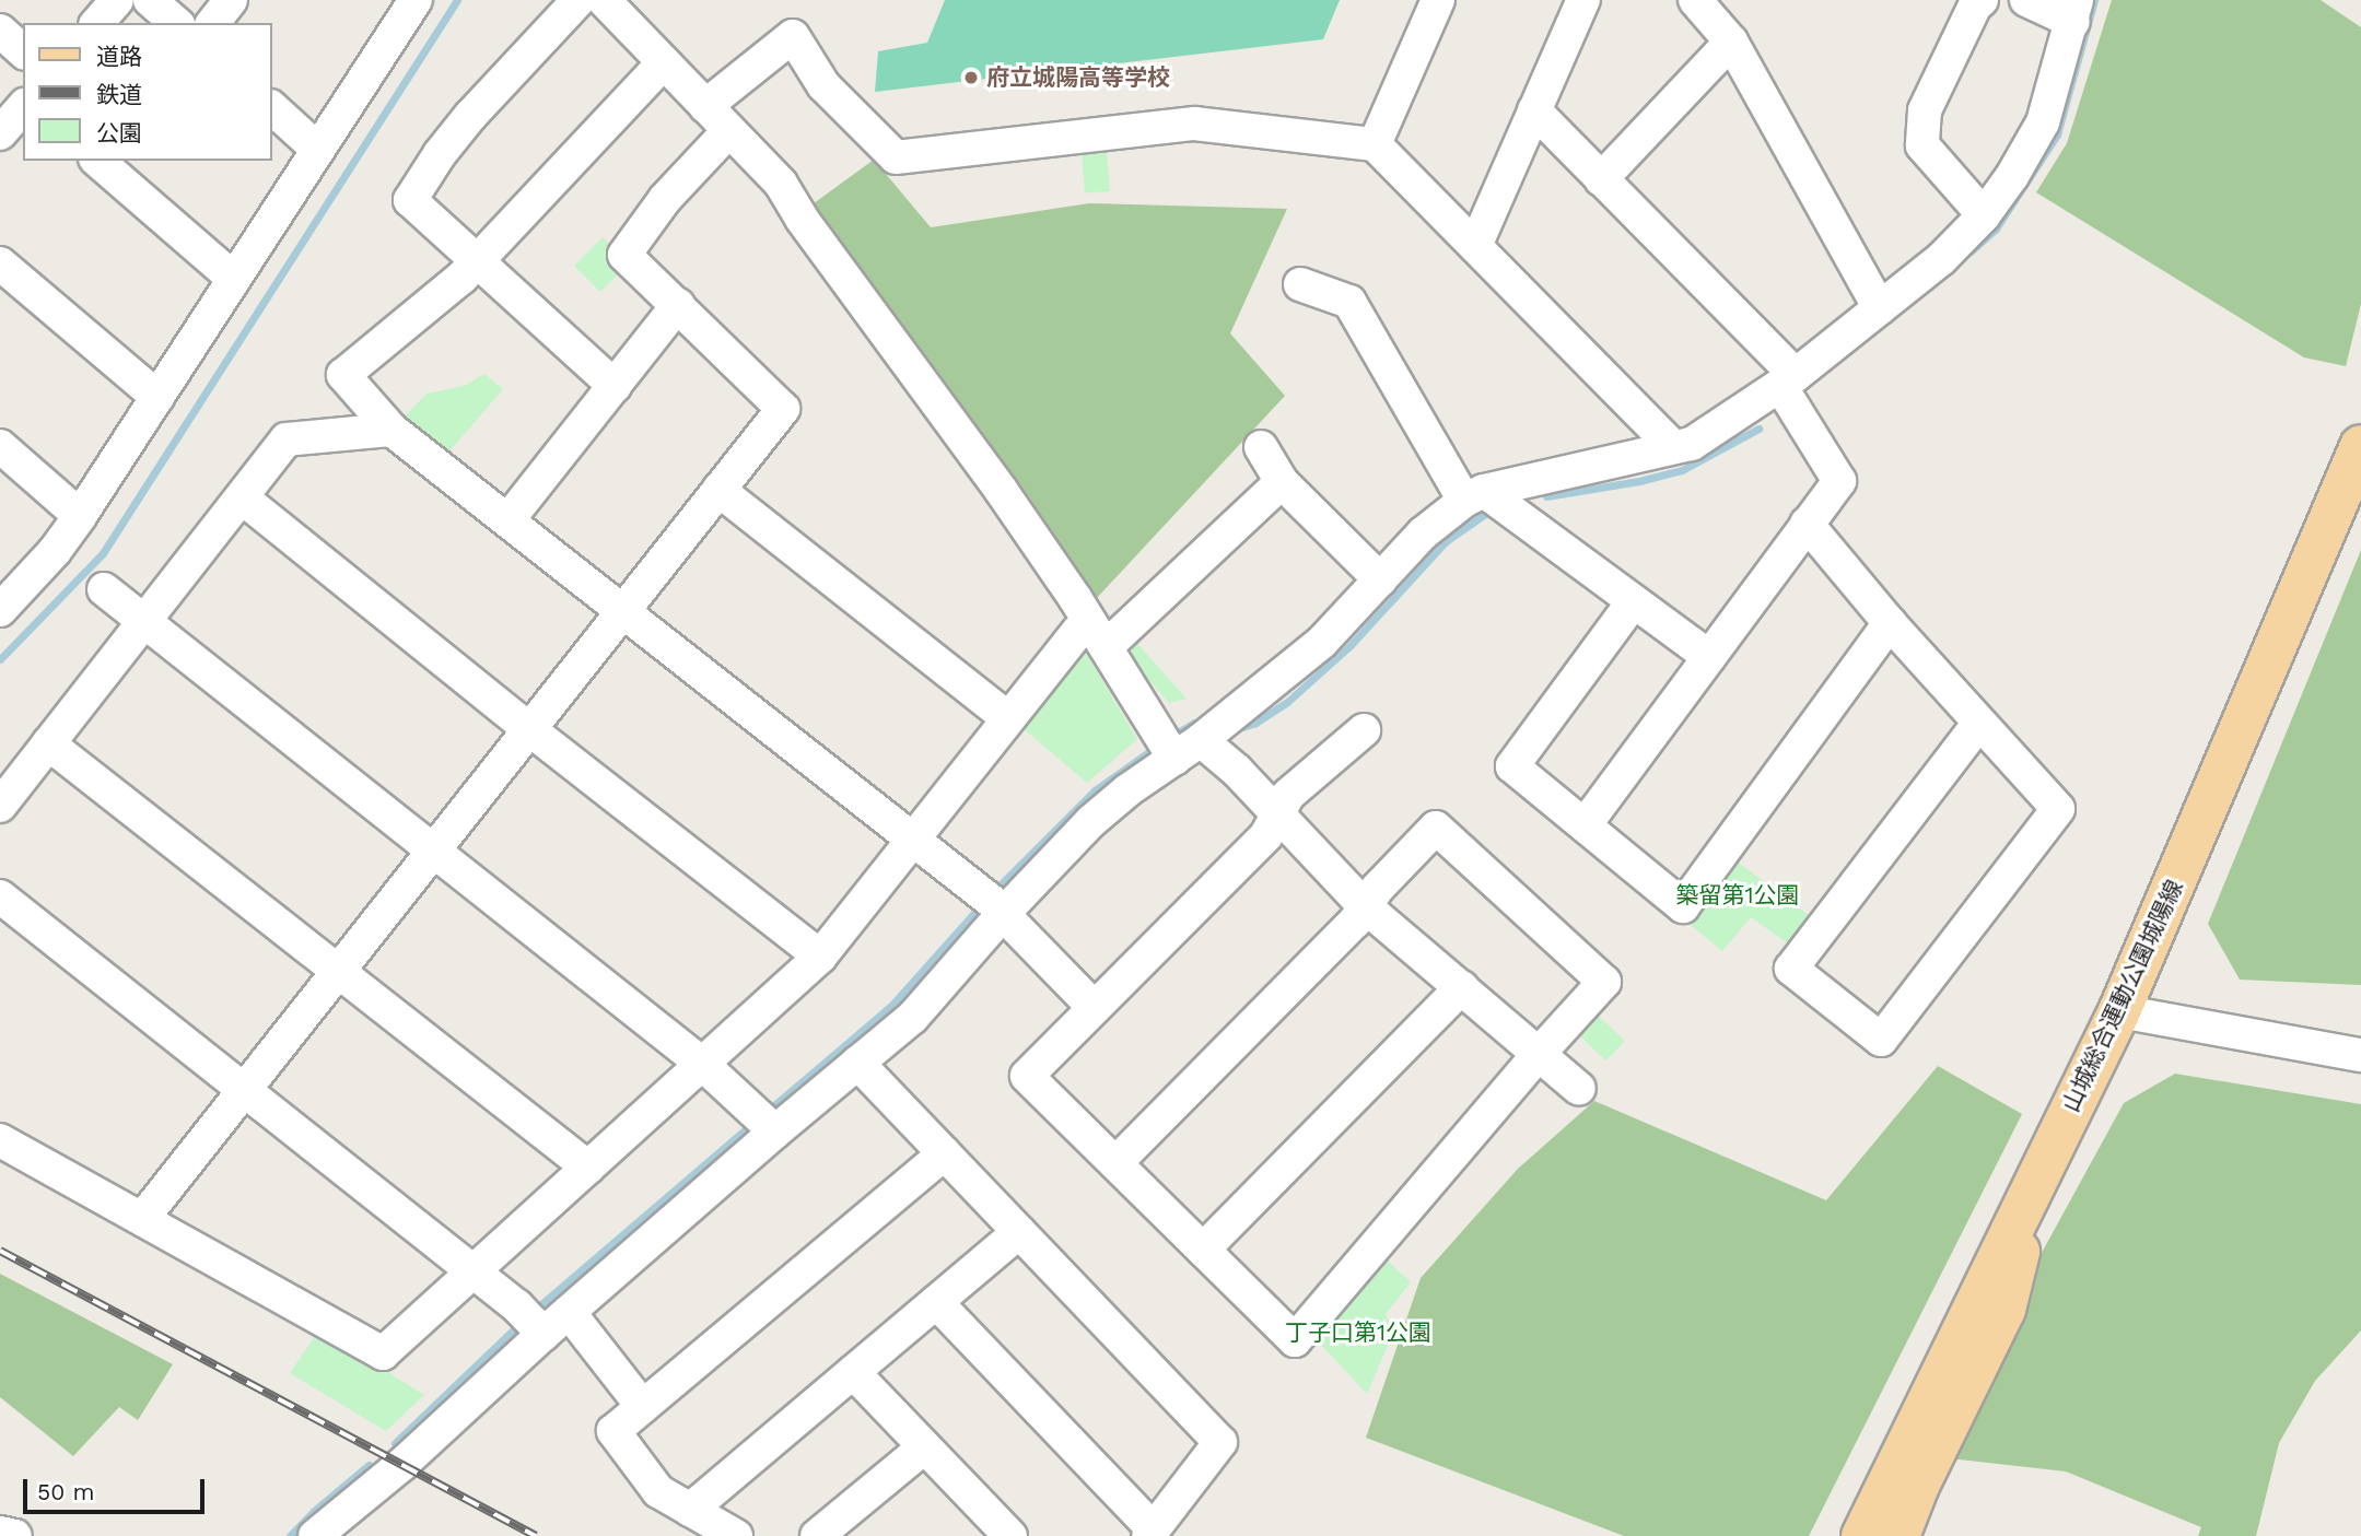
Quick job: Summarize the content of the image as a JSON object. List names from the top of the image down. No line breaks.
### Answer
{"streets":{"main road":["山城総合運動公園城陽線"]},"parks":["築留第1公園","丁子口第1公園"],"places":["府立城陽高等学校"],"legend":["道路","鉄道","公園"],"scale_bar":"50 m"}
